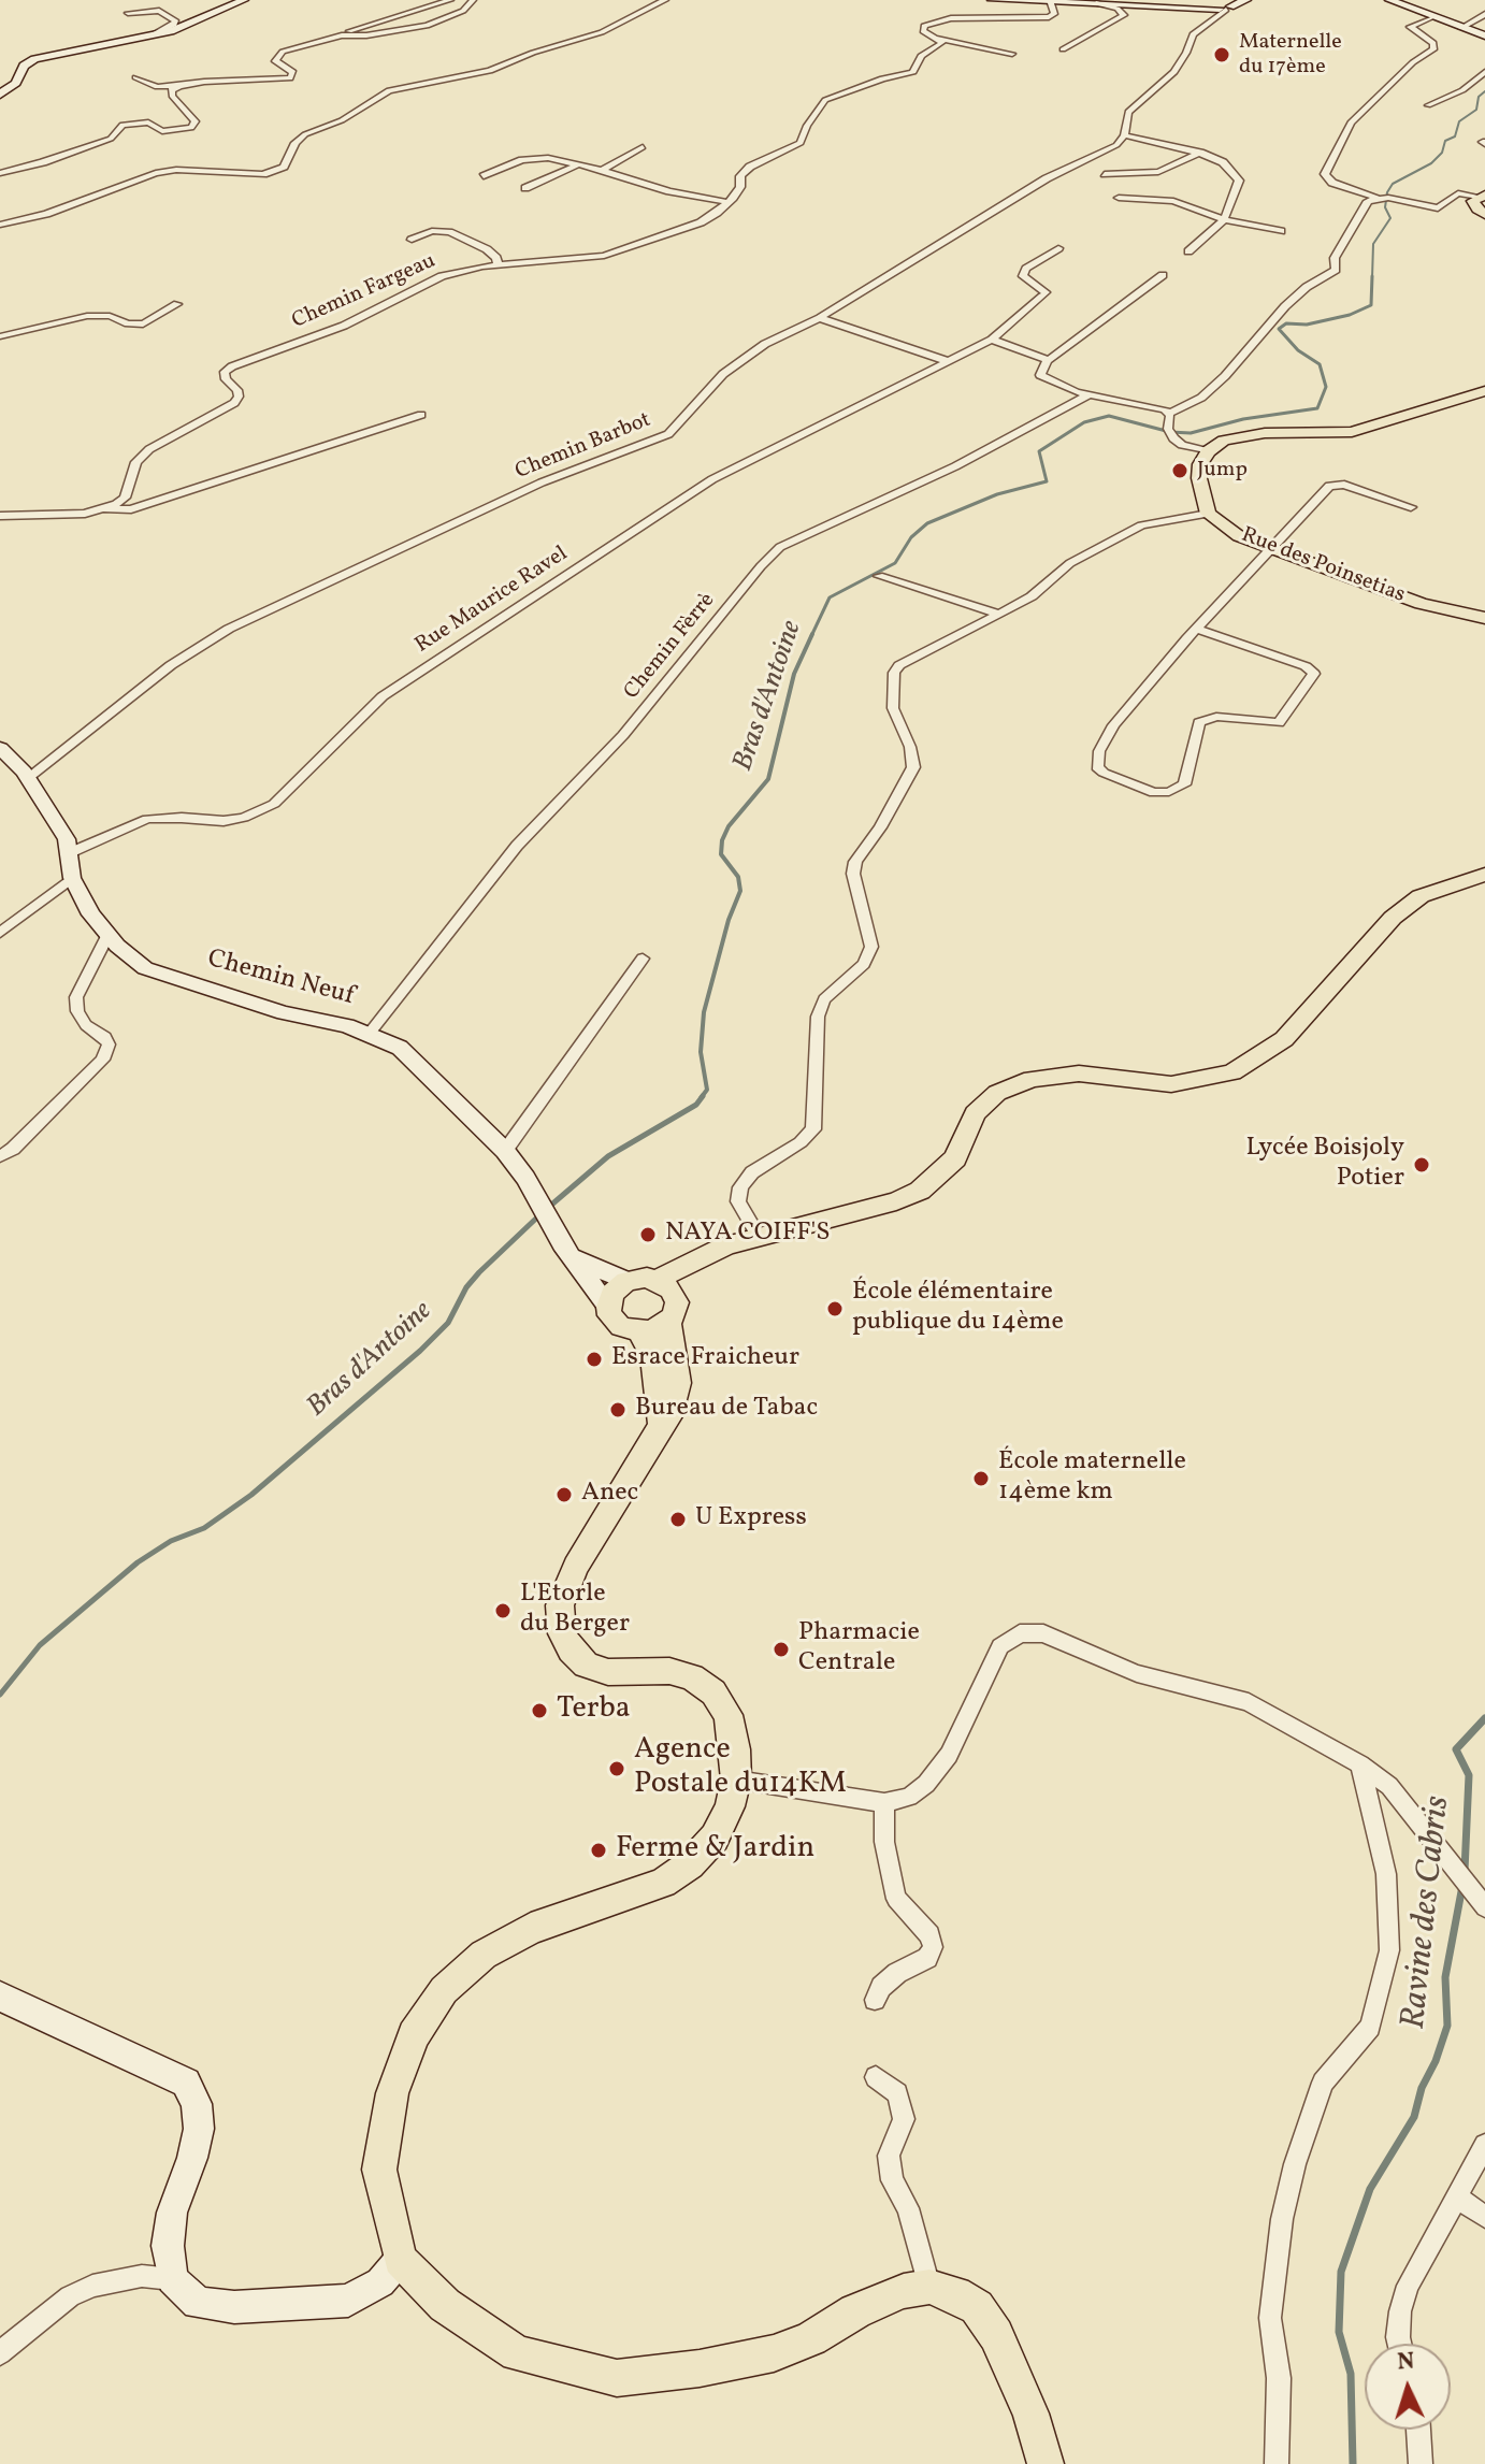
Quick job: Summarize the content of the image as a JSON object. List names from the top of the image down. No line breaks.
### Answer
{"streets":{"main road":["Rue des Poinsetias"],"street":["Chemin Fargeau","Chemin Barbot","Rue Maurice Ravel","Chemin Fèrrè","Chemin Neuf"]},"crossings":[["Chemin Barbot","Chemin Neuf"],["Rue Maurice Ravel","Chemin Neuf"],["Chemin Fèrrè","Chemin Neuf"]],"water":["Bras d'Antoine","Ravine des Cabris"],"places":["Maternelle du 17ème","Jump","Lycée Boisjoly Potier","NAYA COIFF'S","École élémentaire publique du 14ème","Esrace Fraicheur","Bureau de Tabac","École maternelle 14ème km","Anec","U Express","L'Etorle du Berger","Pharmacie Centrale","Terba","Agence Postale du14KM","Ferme & Jardin"],"north":"top"}
